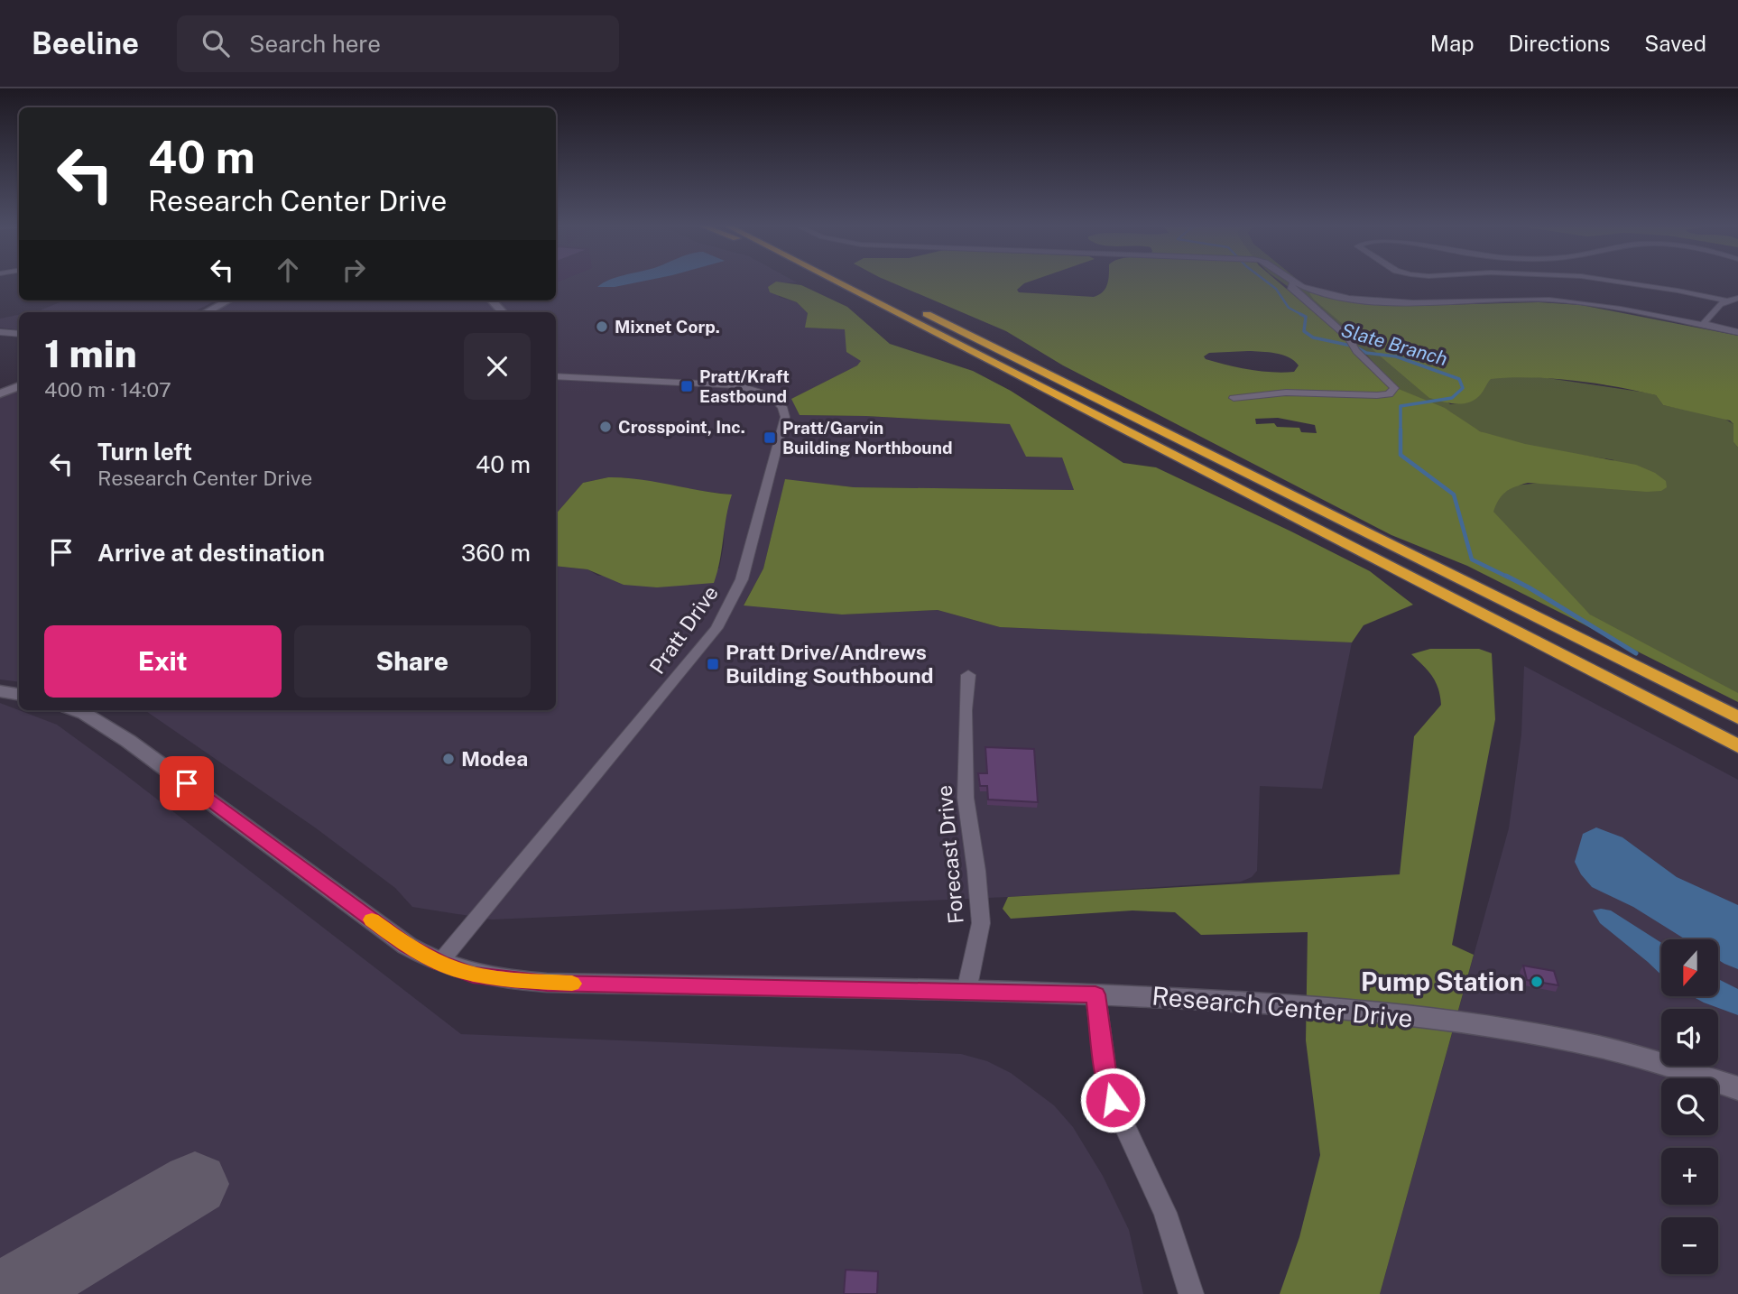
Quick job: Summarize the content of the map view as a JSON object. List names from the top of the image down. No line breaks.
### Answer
{"streets":{"main road":["Research Center Drive"],"street":["Pratt Drive","Forecast Drive"]},"crossings":[["Pratt Drive","Research Center Drive"],["Forecast Drive","Research Center Drive"]],"water":["Slate Branch"],"places":{"other":["Mixnet Corp.","Crosspoint, Inc.","Modea","Pump Station"],"transit":["Pratt/Kraft Eastbound","Pratt/Garvin Building Northbound","Pratt Drive/Andrews Building Southbound"]},"north":"bottom","page":{"header":"Beeline","search":"Search here","nav":["Map","Directions","Saved"],"turn":["40 m","Research Center Drive"],"heading":["1 min","400 m · 14:07"],"list":[{"name":"Turn left","note":"Research Center Drive","value":"40 m"},{"name":"Arrive at destination","value":"360 m"}],"buttons":["Exit","Share"],"map_buttons":["+","−"]}}
